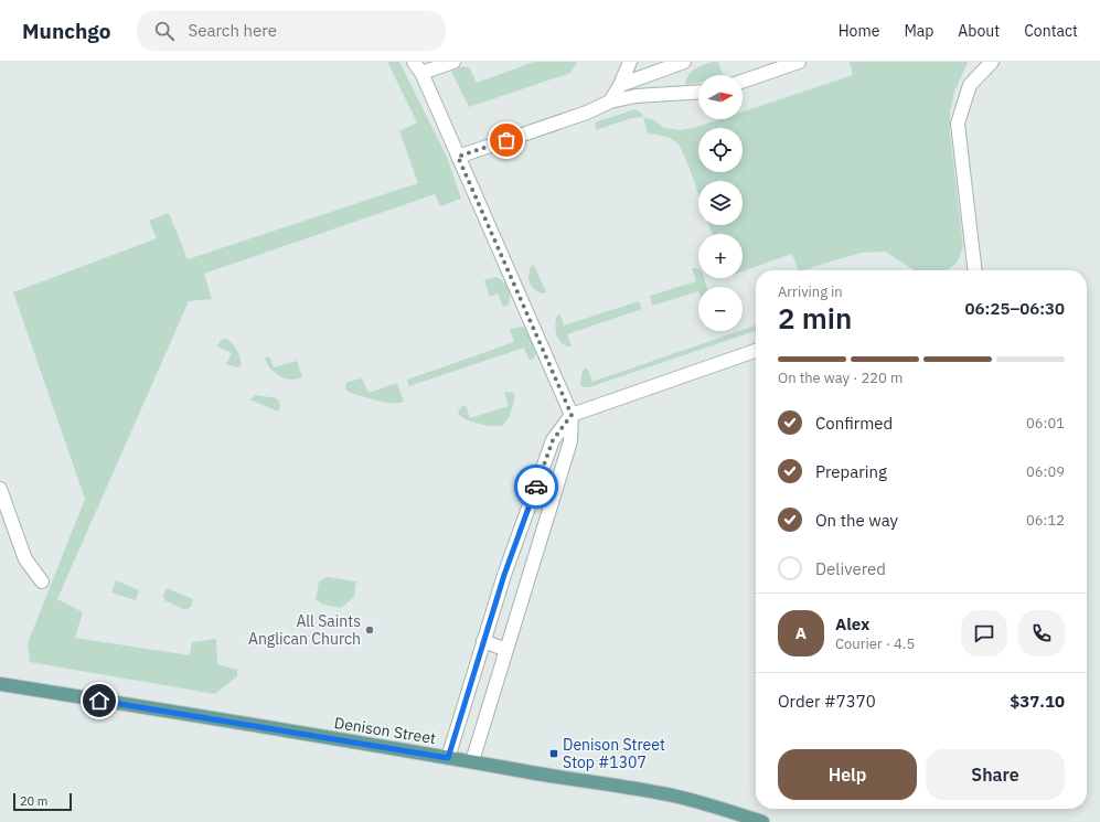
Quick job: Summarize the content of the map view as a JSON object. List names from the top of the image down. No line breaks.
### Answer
{"streets":{"main road":["Denison Street"]},"places":{"other":["All Saints Anglican Church"],"transit":["Denison Street Stop #1307"]},"scale_bar":"20 m","north":"right","page":{"header":"Munchgo","search":"Search here","nav":["Home","Map","About","Contact"],"map_buttons":["+","−"],"heading":["2 min","Arriving in","06:25–06:30"],"panel":["Alex","Courier · 4.5","Order #7370","$37.10"],"bar":"On the way · 220 m","list":[["Confirmed","06:01"],["Preparing","06:09"],["On the way","06:12"],"Delivered"],"round":"A","buttons":["Help","Share"],"scale":"20 m"}}
